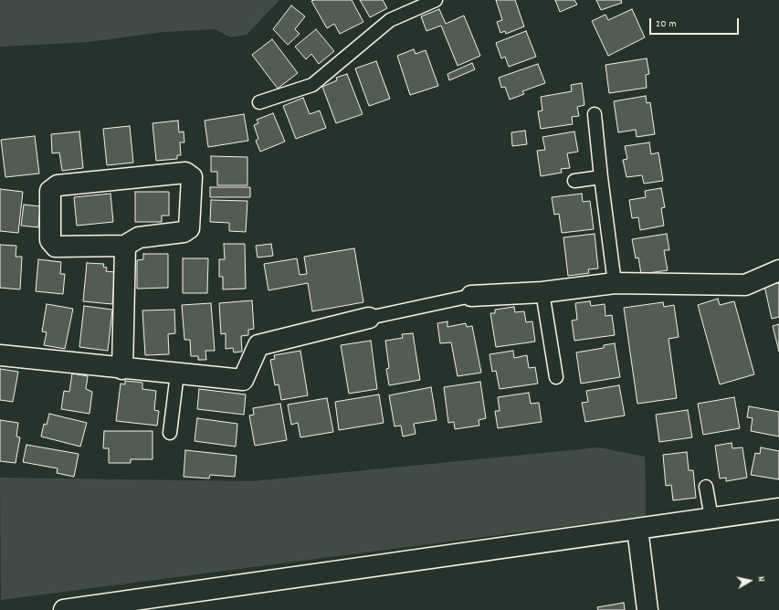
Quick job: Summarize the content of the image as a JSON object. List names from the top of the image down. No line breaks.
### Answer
{"scale_bar":"20 m","north":"right"}
